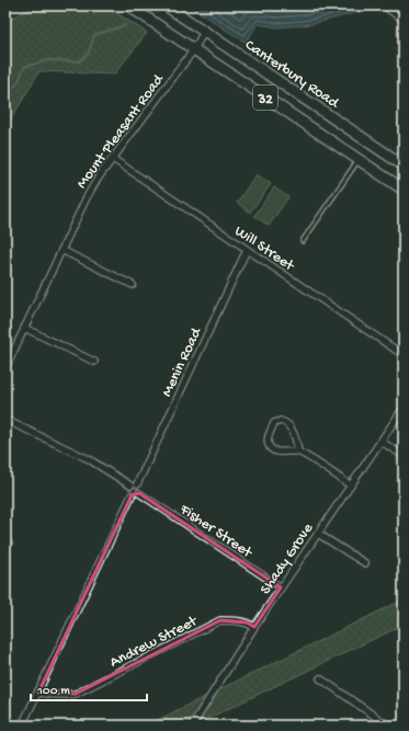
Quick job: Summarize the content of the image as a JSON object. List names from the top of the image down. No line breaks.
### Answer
{"streets":{"main road":["Canterbury Road","32"],"street":["Mount Pleasant Road","Will Street","Menin Road","Fisher Street","Shady Grove","Andrew Street"]},"crossings":[["Canterbury Road","Mount Pleasant Road"],["32","Mount Pleasant Road"],["Mount Pleasant Road","Will Street"],["Will Street","Menin Road"],["Menin Road","Fisher Street"],["Fisher Street","Shady Grove"],["Shady Grove","Andrew Street"]],"scale_bar":"100 m"}
